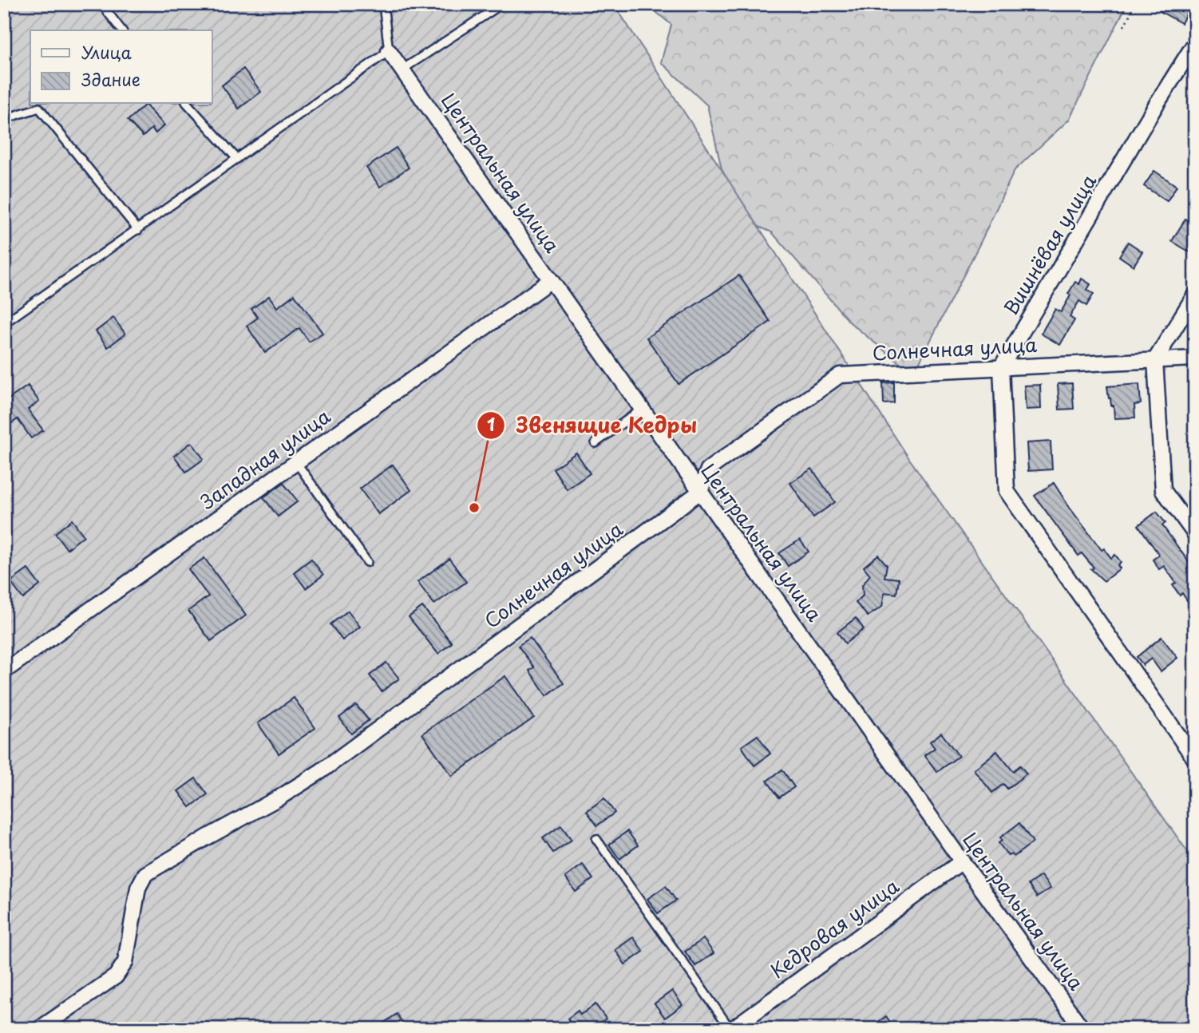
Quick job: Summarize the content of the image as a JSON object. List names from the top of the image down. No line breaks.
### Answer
{"streets":{"street":["Центральная улица","Вишнёвая улица","Солнечная улица","Западная улица","Кедровая улица"]},"crossings":[["Центральная улица","Солнечная улица"],["Центральная улица","Западная улица"],["Центральная улица","Кедровая улица"],["Вишнёвая улица","Солнечная улица"]],"places":["Звенящие Кедры"],"legend":["Улица","Здание"]}
